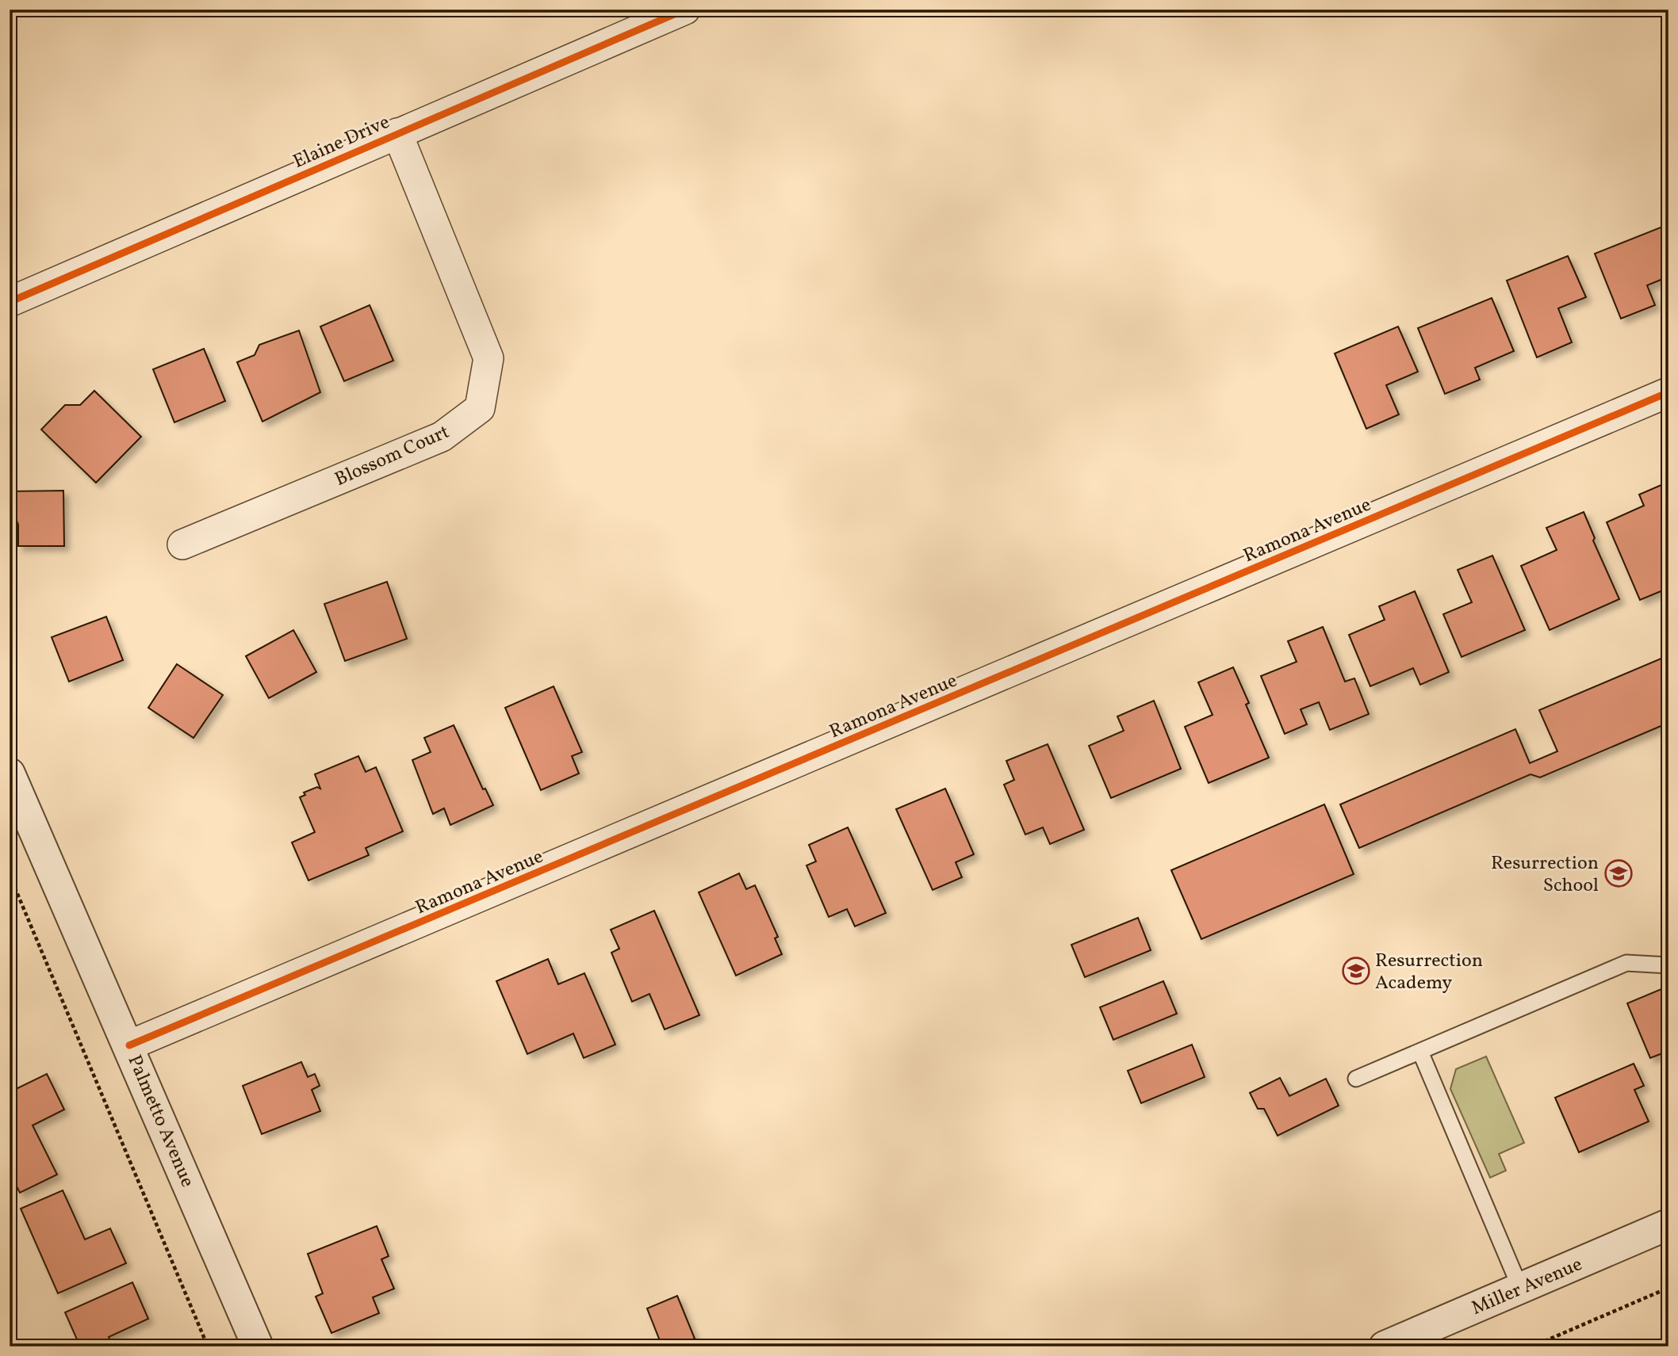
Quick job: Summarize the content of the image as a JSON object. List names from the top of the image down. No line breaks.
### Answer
{"streets":{"street":["Elaine Drive","Blossom Court","Ramona Avenue","Palmetto Avenue","Miller Avenue"]},"crossings":[["Elaine Drive","Blossom Court"],["Ramona Avenue","Palmetto Avenue"]],"places":{"school or university":["Resurrection School","Resurrection Academy"]}}
